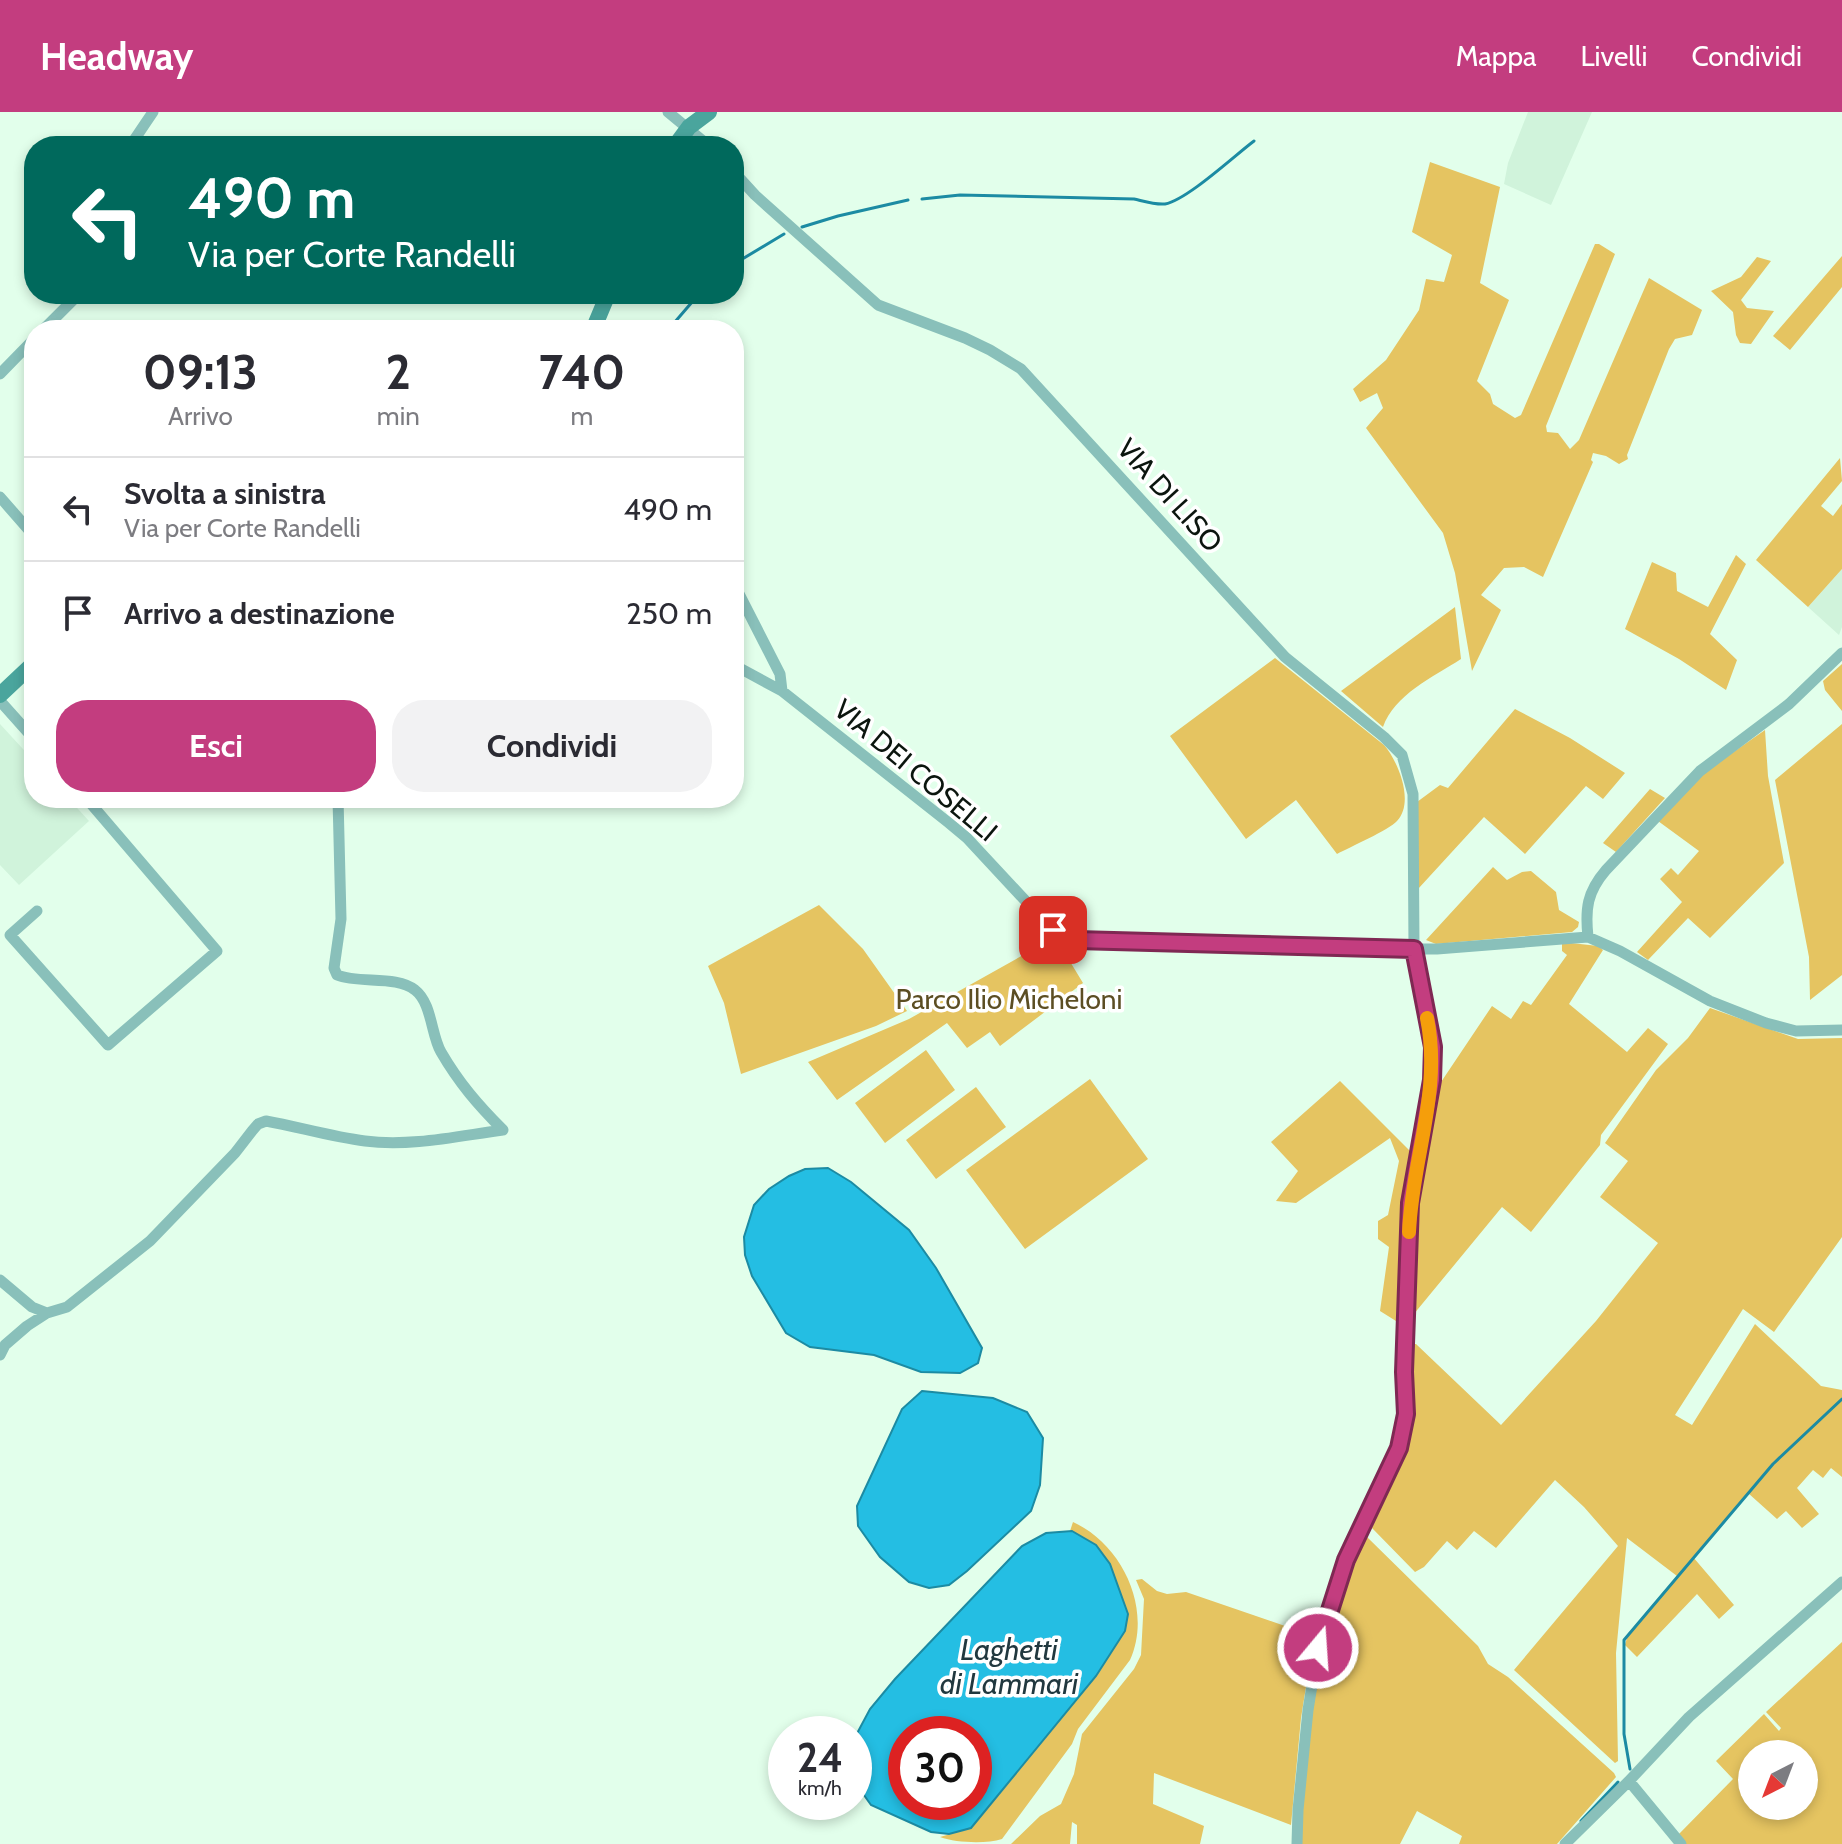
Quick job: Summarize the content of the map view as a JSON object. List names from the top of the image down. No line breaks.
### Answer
{"streets":{"street":["VIA DI LISO","VIA DEI COSELLI"]},"crossings":[["VIA DI LISO","VIA DEI COSELLI"]],"water":["Laghetti di Lammari"],"parks":["Parco Ilio Micheloni"],"north":"bottom left","page":{"header":"Headway","nav":["Mappa","Livelli","Condividi"],"turn":["490 m","Via per Corte Randelli"],"eta":["09:13","Arrivo","2","min","740","m"],"list":[{"name":"Svolta a sinistra","note":"Via per Corte Randelli","value":"490 m"},{"name":"Arrivo a destinazione","value":"250 m"}],"buttons":["Esci","Condividi"],"speed":"24 km/h","limit":"30"}}
